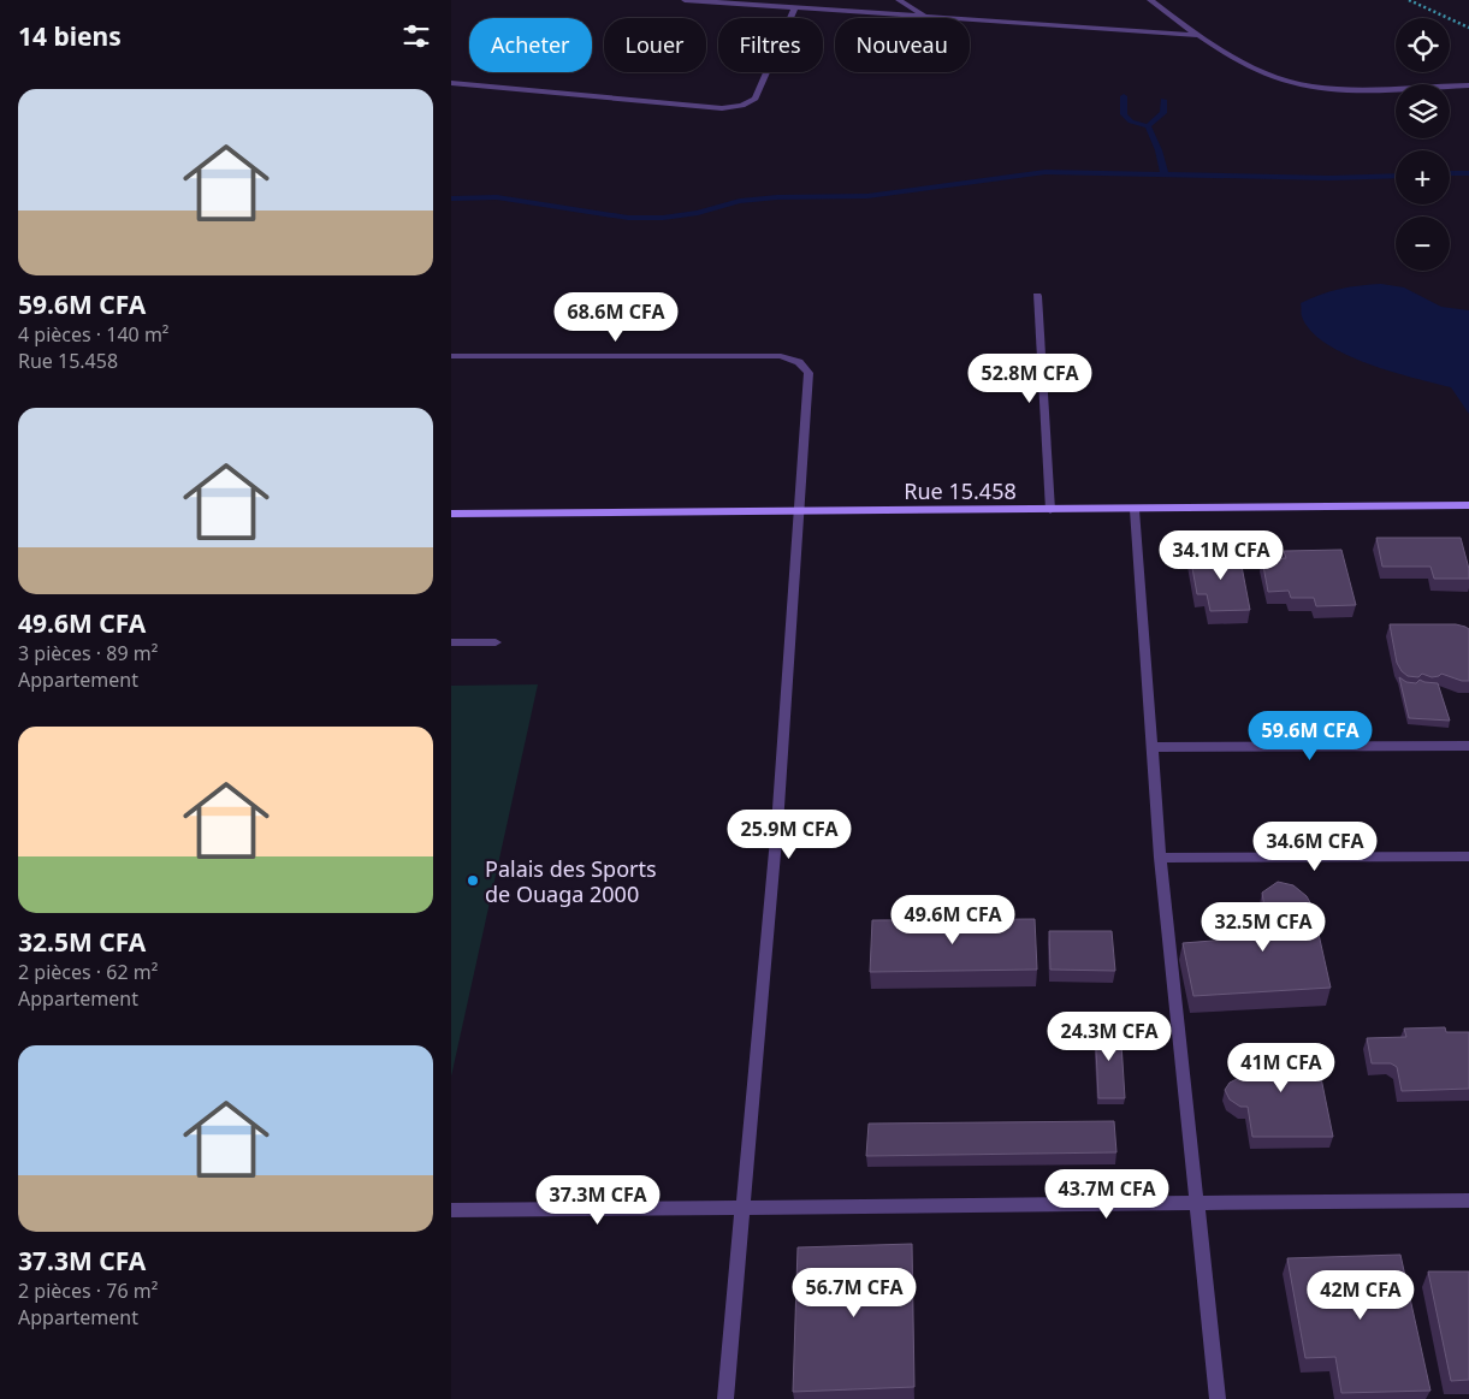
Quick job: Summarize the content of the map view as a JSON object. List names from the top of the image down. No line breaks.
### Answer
{"streets":{"main road":["Rue 15.458"]},"places":["Palais des Sports de Ouaga 2000"],"page":{"heading":"14 biens","map_buttons":["+","−"],"chip":["Acheter","Louer","Filtres","Nouveau"],"list":[{"name":"59.6M CFA","note":"4 pièces · 140 m² · Rue 15.458"},{"name":"49.6M CFA","note":"3 pièces · 89 m² · Appartement"},{"name":"32.5M CFA","note":"2 pièces · 62 m² · Appartement"},{"name":"37.3M CFA","note":"2 pièces · 76 m² · Appartement"}],"price":["68.6M CFA","52.8M CFA","34.1M CFA","59.6M CFA","25.9M CFA","34.6M CFA","49.6M CFA","32.5M CFA","24.3M CFA","41M CFA","43.7M CFA","37.3M CFA","56.7M CFA","42M CFA"]}}
